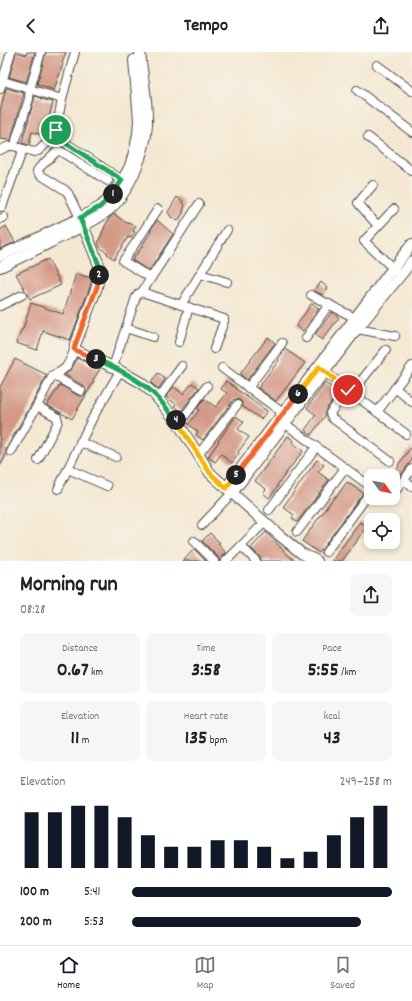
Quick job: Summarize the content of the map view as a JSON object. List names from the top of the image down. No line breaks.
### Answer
{"north":"bottom right","page":{"header":"Tempo","pins":["1","2","3","6","4","5"],"heading":["Morning run","08:28"],"stats":[["Distance","0.67 km"],["Time","3:58"],["Pace","5:55 /km"],["Elevation","11 m"],["Heart rate","135 bpm"],["kcal","43"]],"chart":["Elevation","249–258 m"],"list":[{"name":"100 m","note":"5:41"},{"name":"200 m","note":"5:53"}],"tabs":["Home","Map","Saved"]}}
